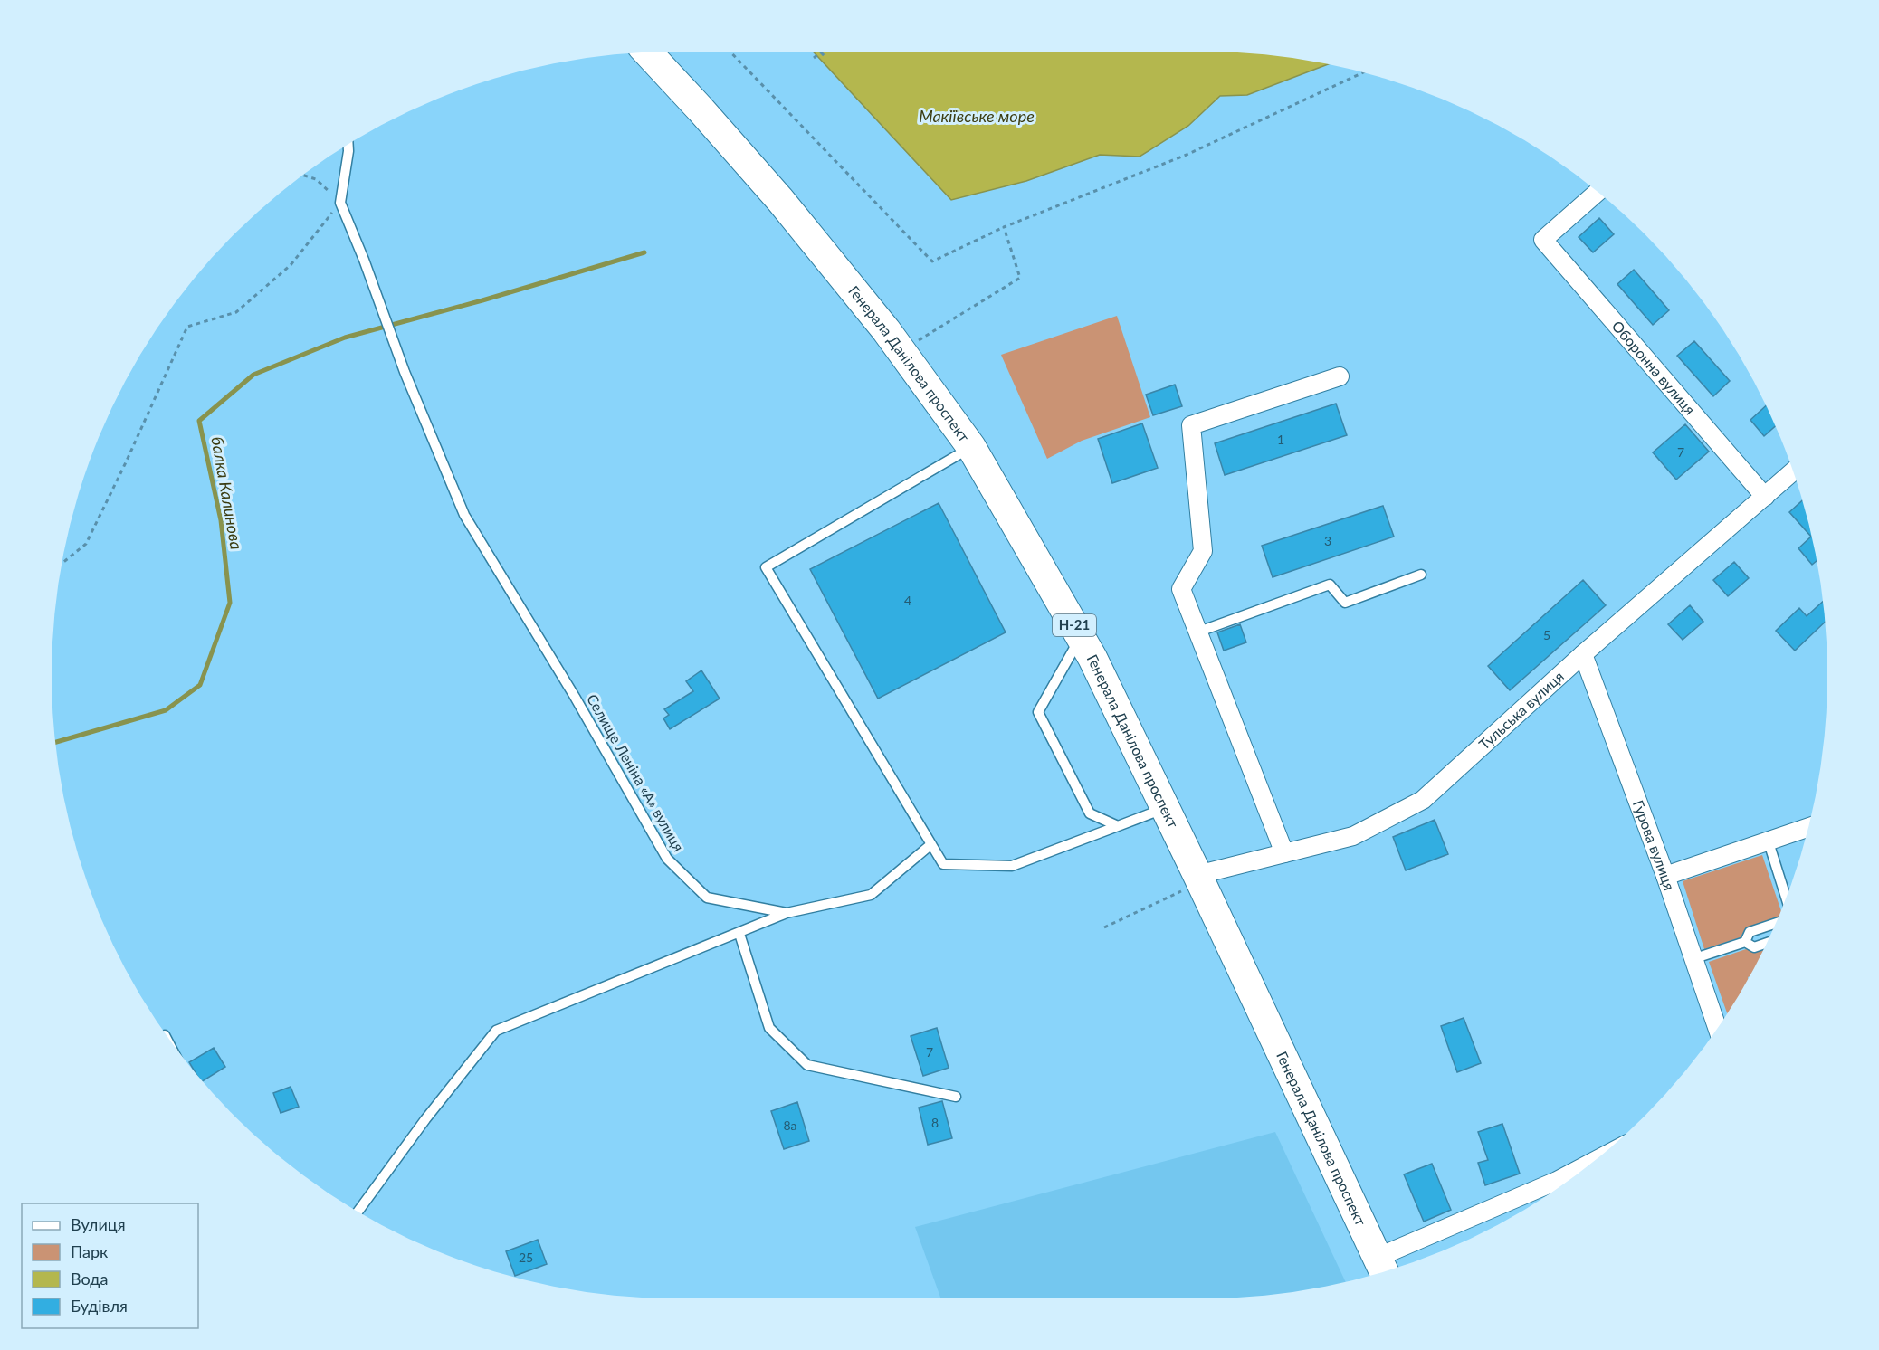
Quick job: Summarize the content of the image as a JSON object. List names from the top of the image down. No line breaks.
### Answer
{"streets":{"main road":["Генерала Данілова проспект","Н-21"],"street":["Оборонна вулиця","Тульська вулиця","Гурова вулиця"],"lane":["Селище Леніна «А» вулиця"]},"crossings":[["Генерала Данілова проспект","Тульська вулиця"],["Оборонна вулиця","Тульська вулиця"],["Тульська вулиця","Гурова вулиця"]],"water":["Макіївське море","балка Калинова"],"house_numbers":["1","7","3","4","5","7","8","8а","25"],"legend":["Вулиця","Парк","Вода","Будівля"]}
